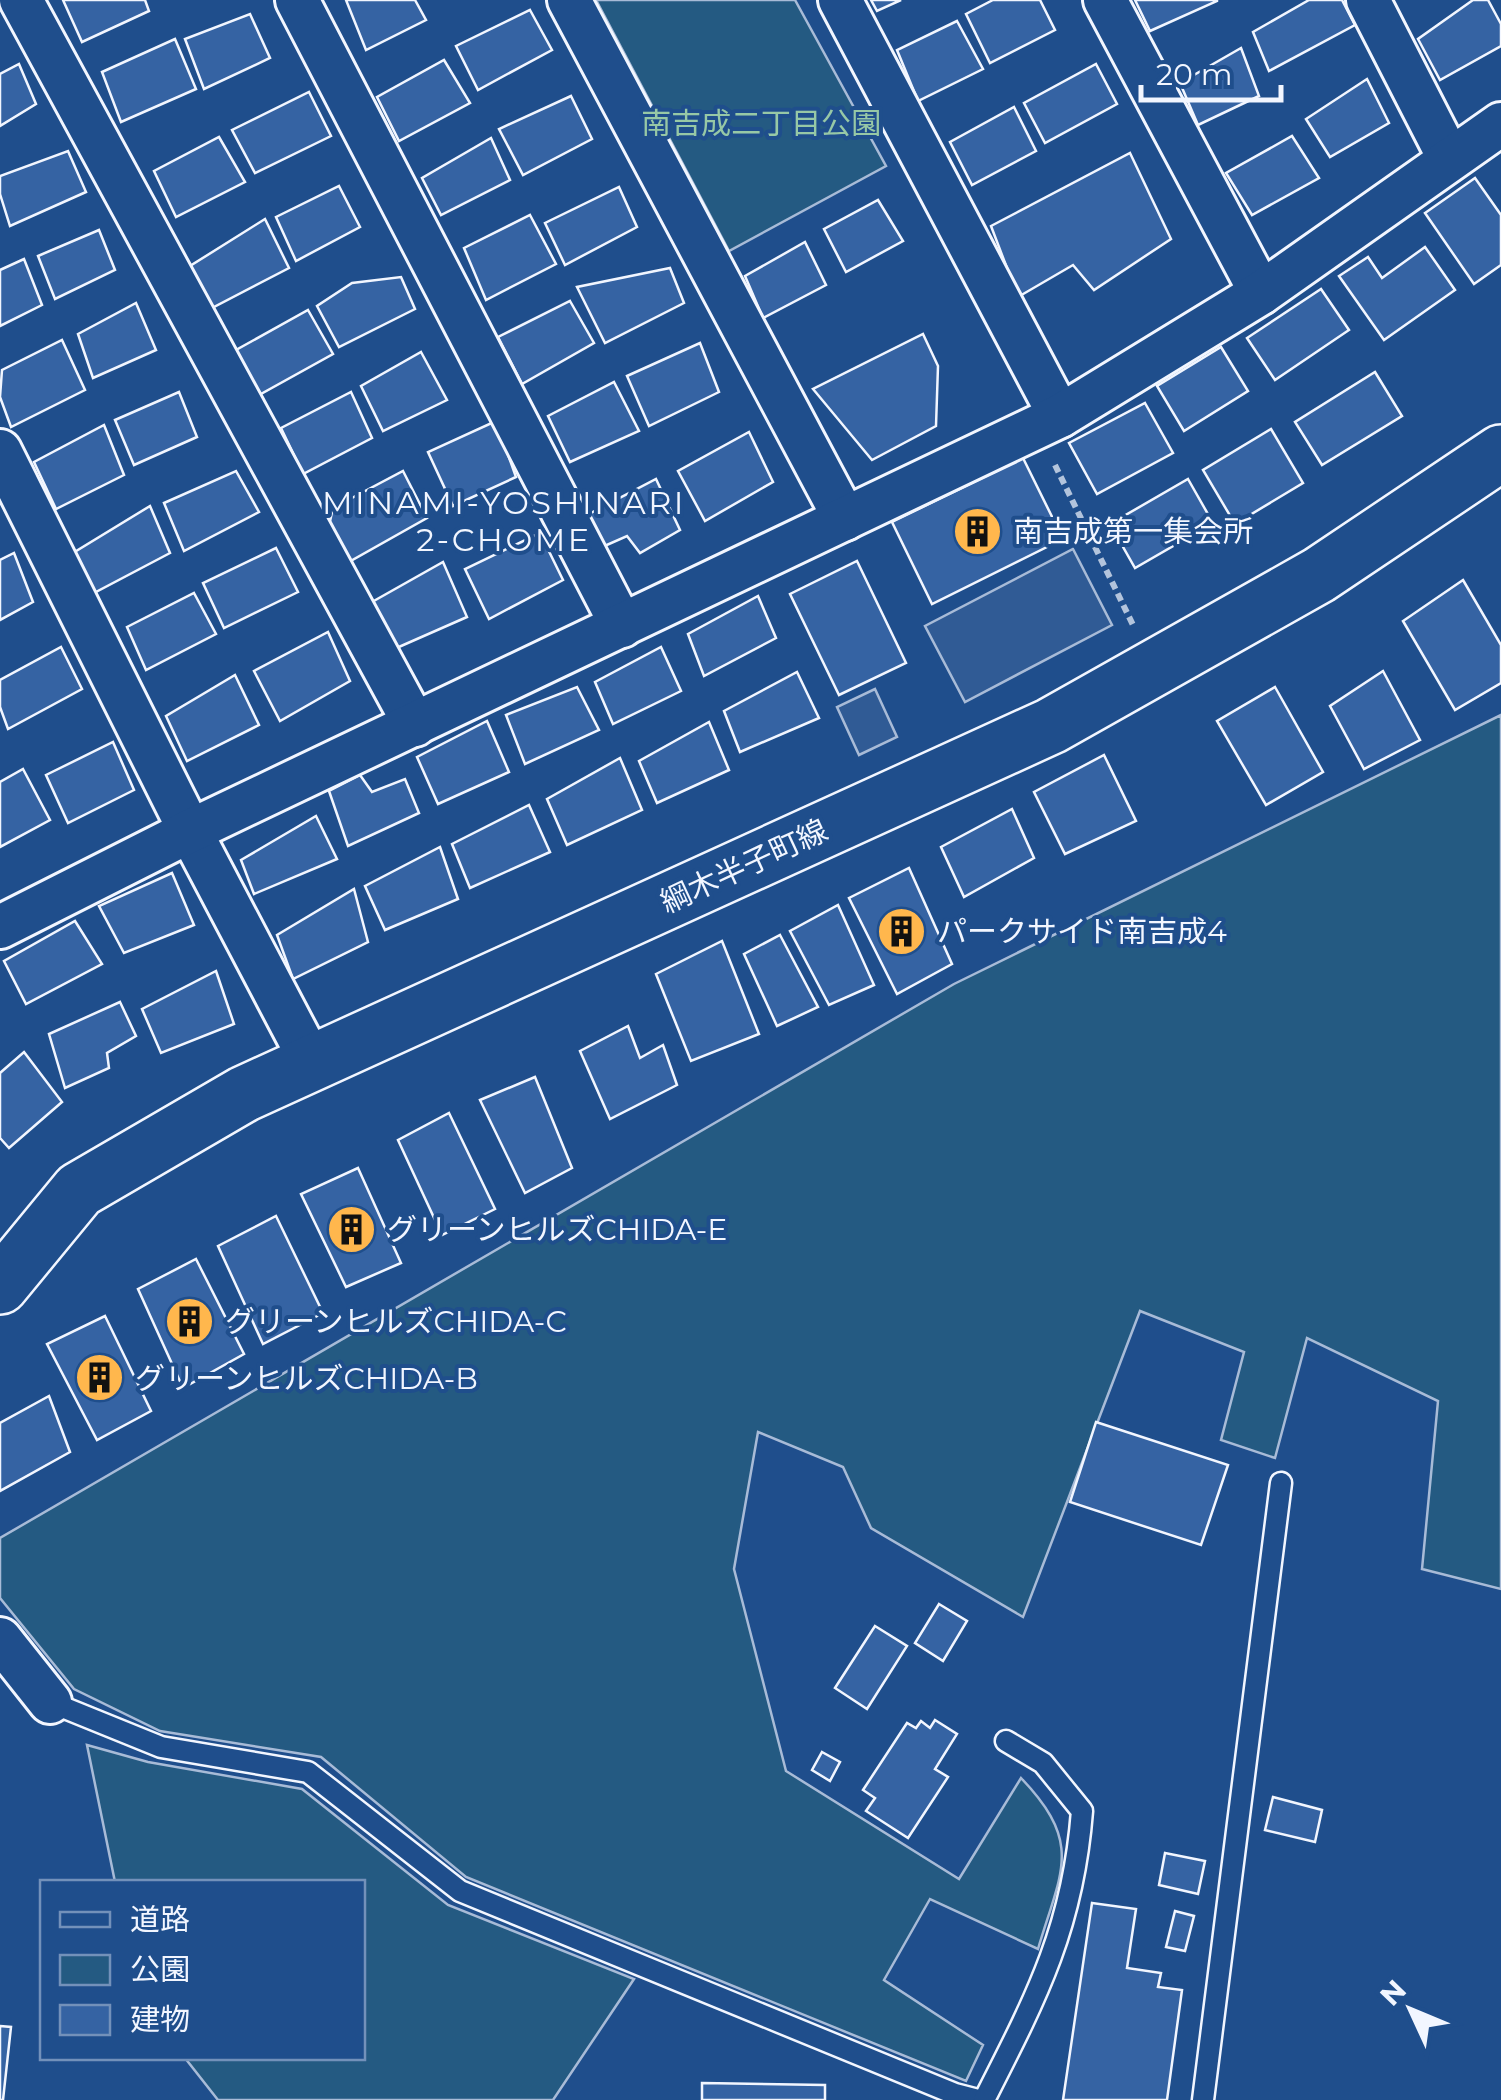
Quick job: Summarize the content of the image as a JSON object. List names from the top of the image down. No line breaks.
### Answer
{"streets":{"street":["綱木半子町線"]},"districts":["MINAMI-YOSHINARI 2-CHOME"],"parks":["南吉成二丁目公園"],"places":{"building":["南吉成第一集会所","パークサイド南吉成4","グリーンヒルズCHIDA-E","グリーンヒルズCHIDA-C","グリーンヒルズCHIDA-B"]},"legend":["道路","公園","建物"],"scale_bar":"20 m","north":"top left"}
